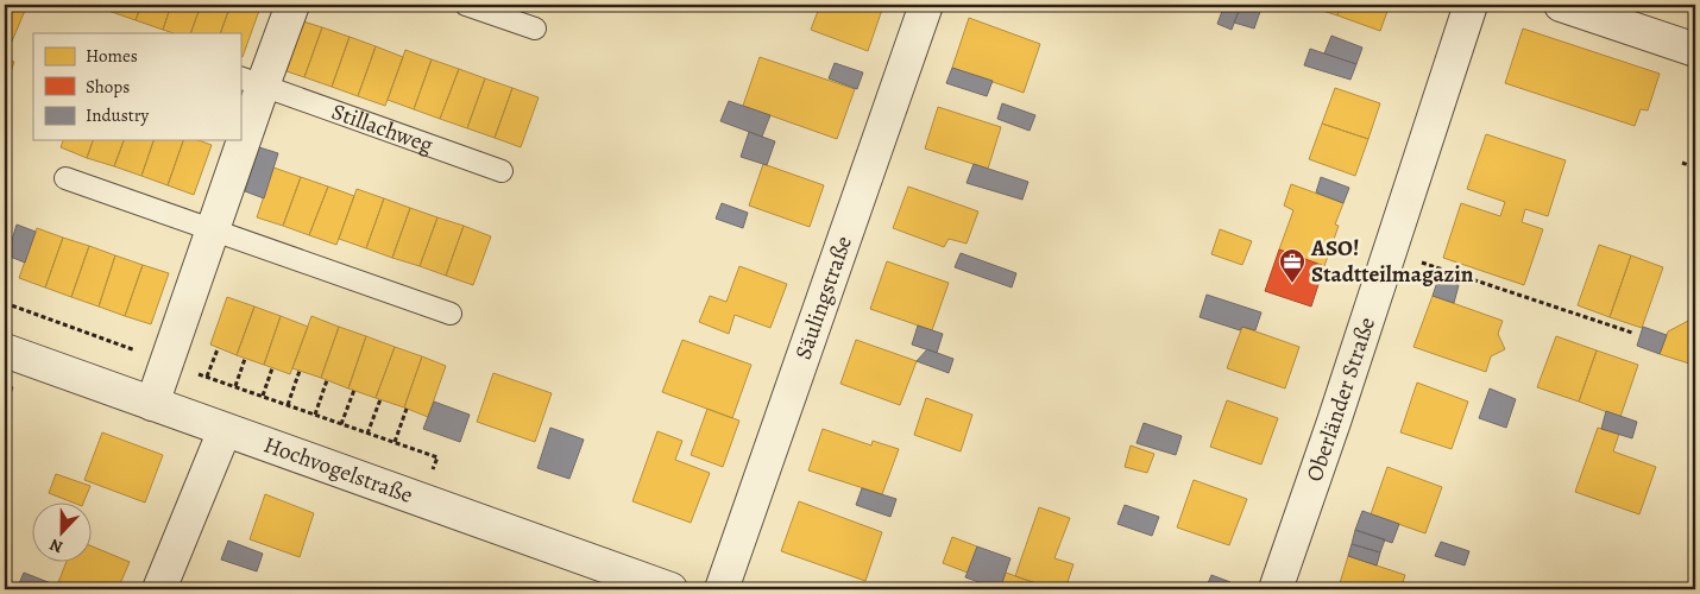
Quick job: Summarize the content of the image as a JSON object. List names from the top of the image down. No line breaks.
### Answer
{"streets":{"street":["Säulingstraße","Oberländer Straße","Hochvogelstraße"],"lane":["Stillachweg"]},"places":{"office":["ASO! Stadtteilmagazin"]},"legend":["Homes","Shops","Industry"],"north":"bottom"}
